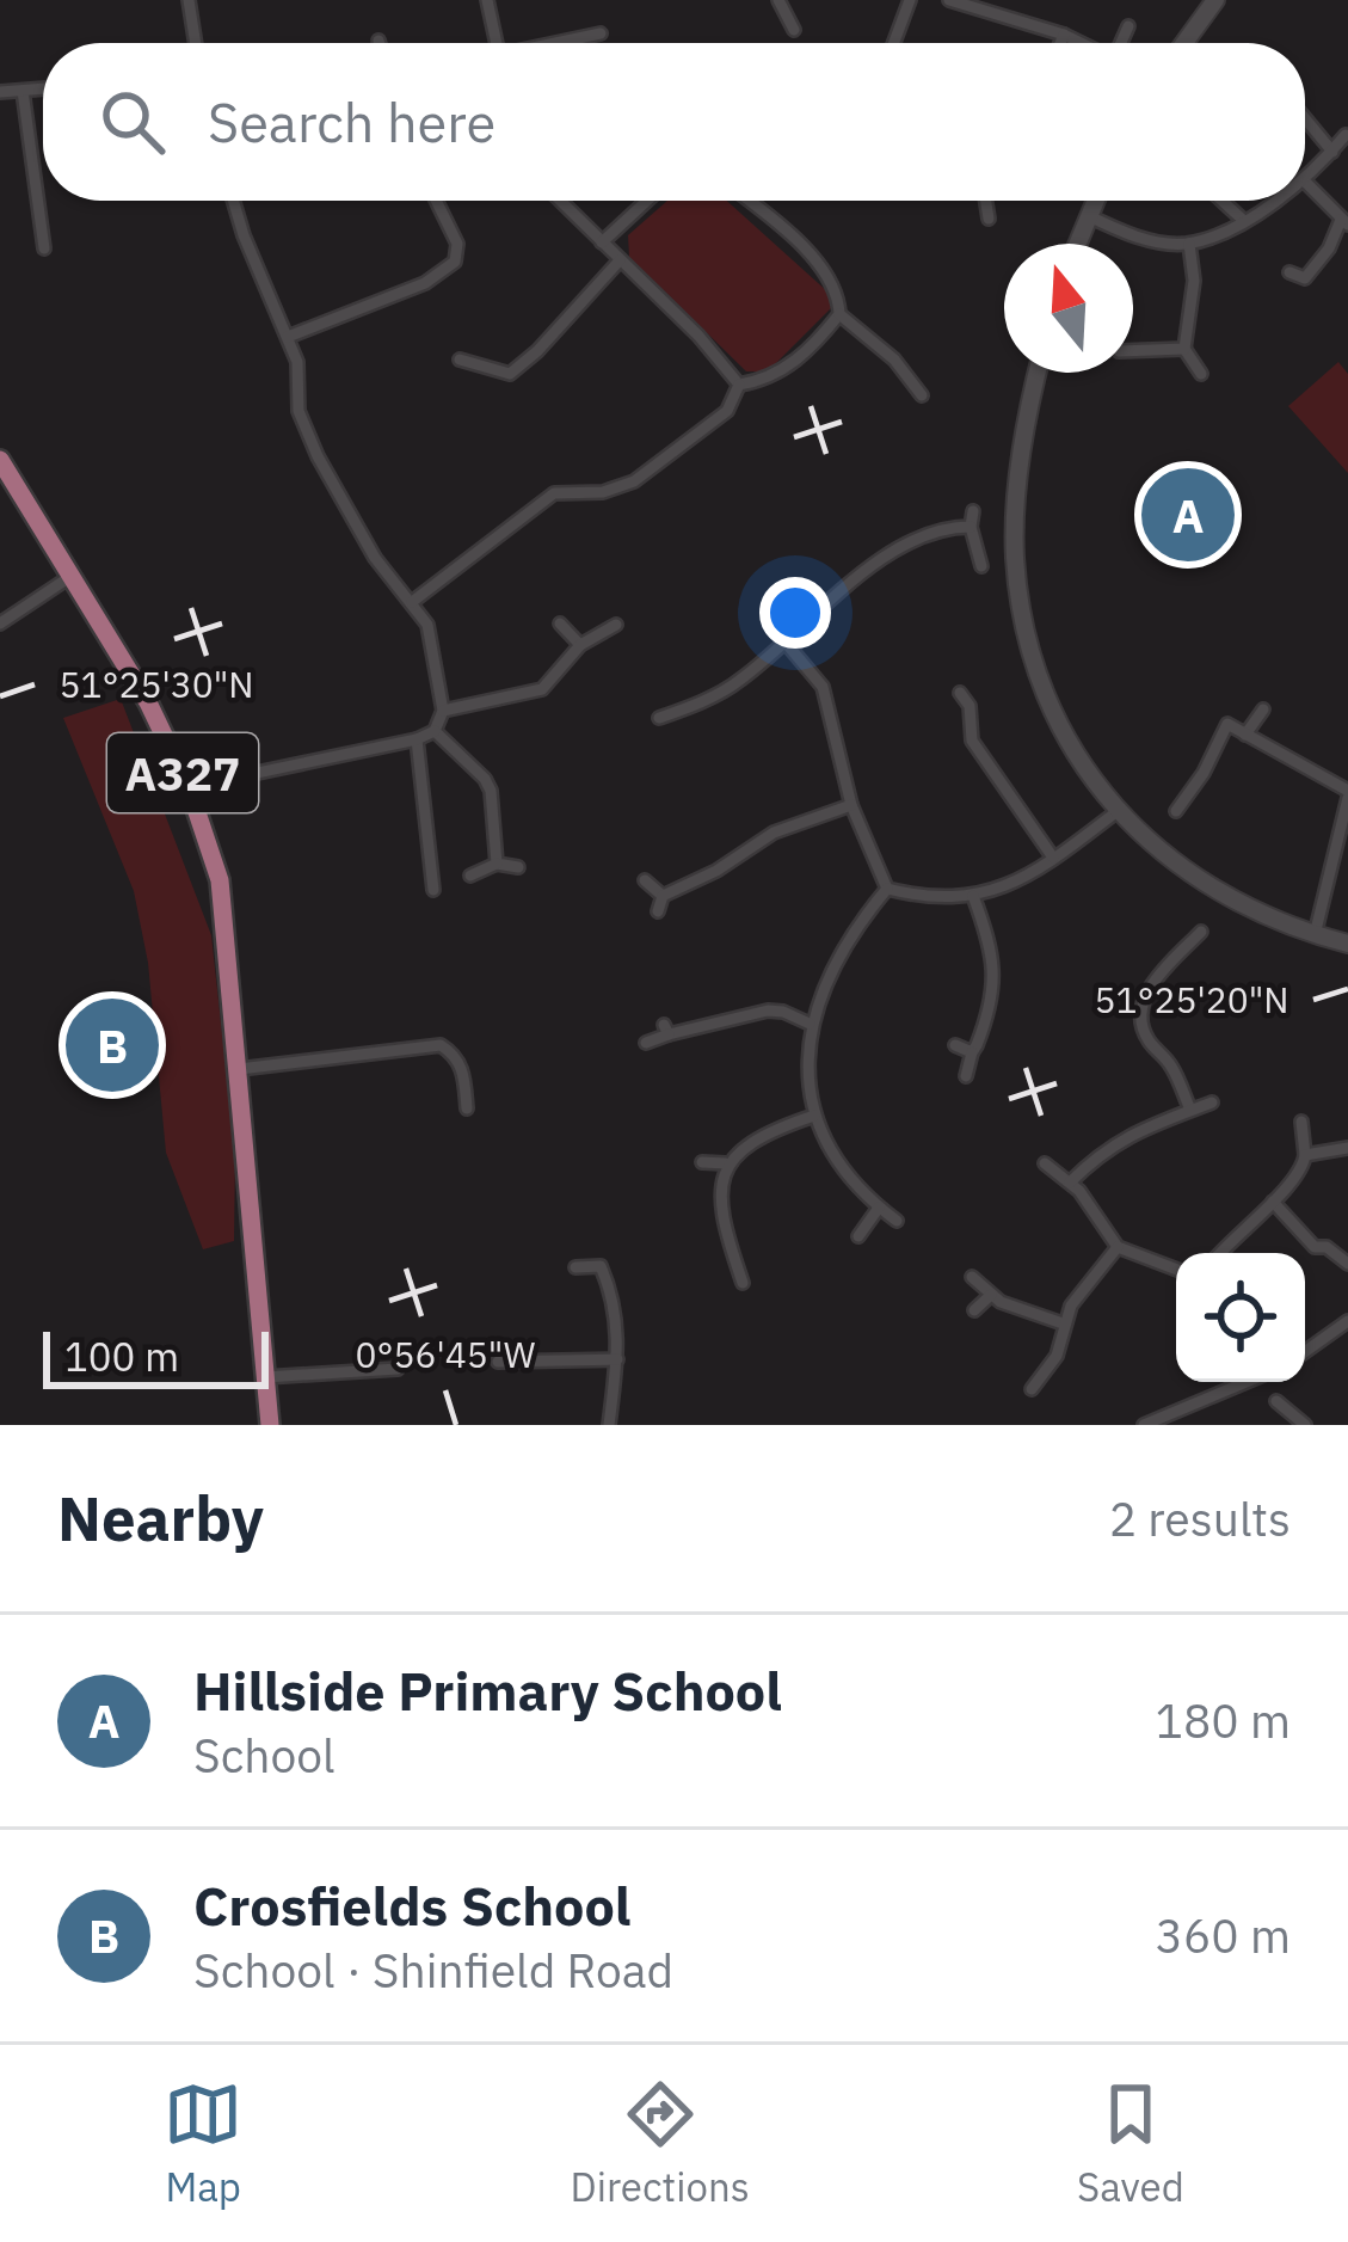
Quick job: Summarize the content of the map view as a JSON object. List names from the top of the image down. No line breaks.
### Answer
{"streets":{"main road":["A327"]},"scale_bar":"100 m","north":"top","page":{"search":"Search here","pins":["A","B"],"scale":"100 m","heading":["Nearby","2 results"],"list":[{"mark":"A","name":"Hillside Primary School","note":"School","value":"180 m"},{"mark":"B","name":"Crosfields School","note":"School · Shinfield Road","value":"360 m"}],"nav":["Map","Directions","Saved"]},"coordinates":["51°25'30\"N","51°25'20\"N","0°56'45\"W"]}
